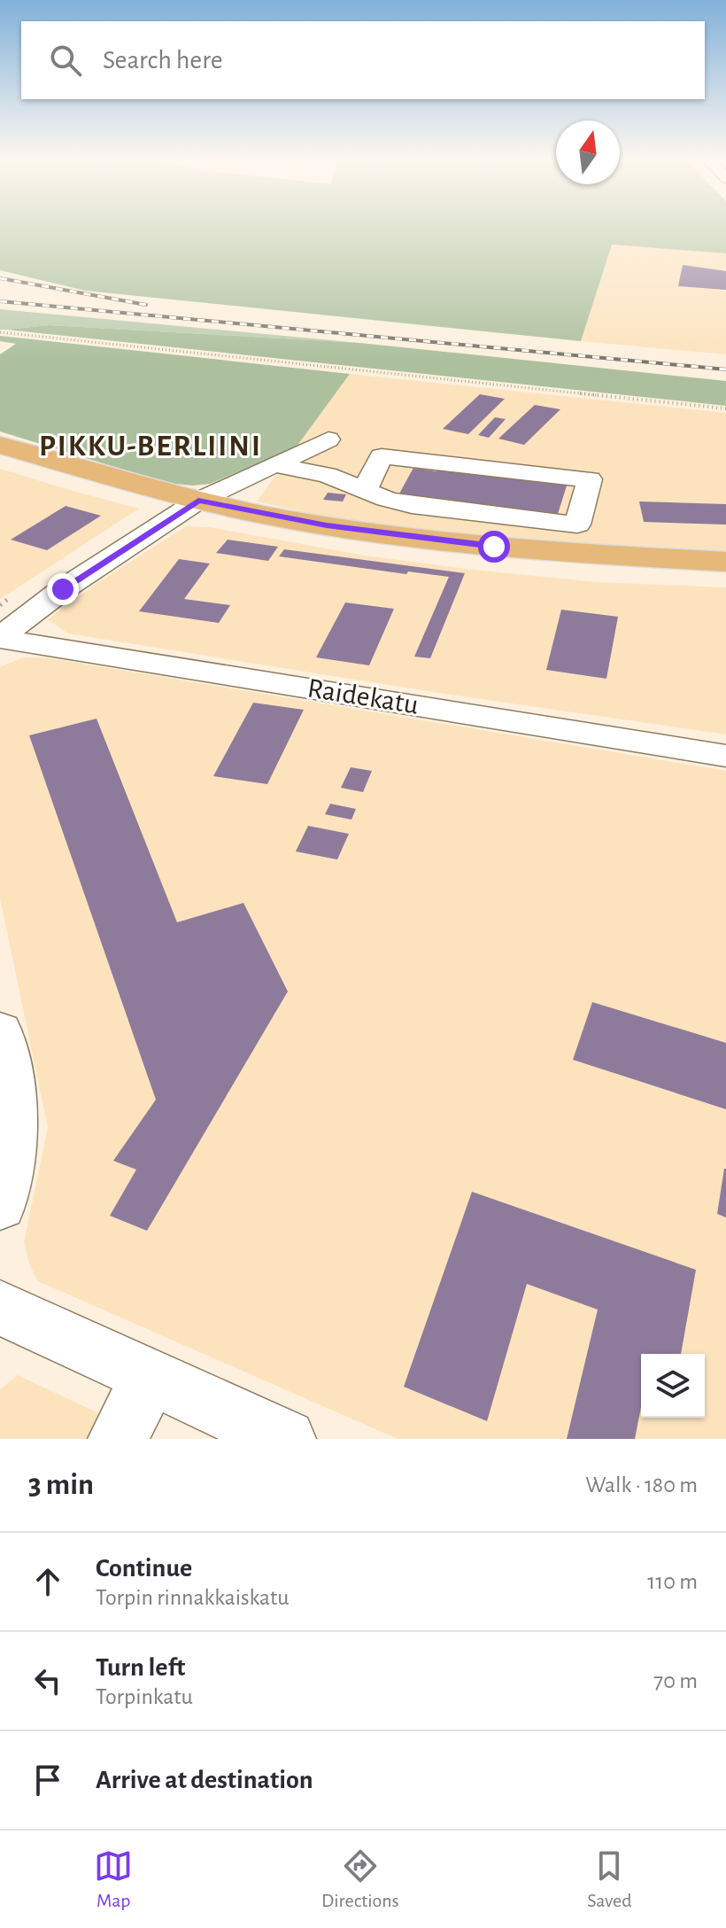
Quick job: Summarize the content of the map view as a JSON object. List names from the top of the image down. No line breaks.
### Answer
{"streets":{"street":["Raidekatu"]},"districts":["PIKKU-BERLIINI"],"north":"top","page":{"search":"Search here","heading":["3 min","Walk · 180 m"],"list":[["Continue","Torpin rinnakkaiskatu","110 m"],["Turn left","Torpinkatu","70 m"],"Arrive at destination"],"nav":["Map","Directions","Saved"]}}
